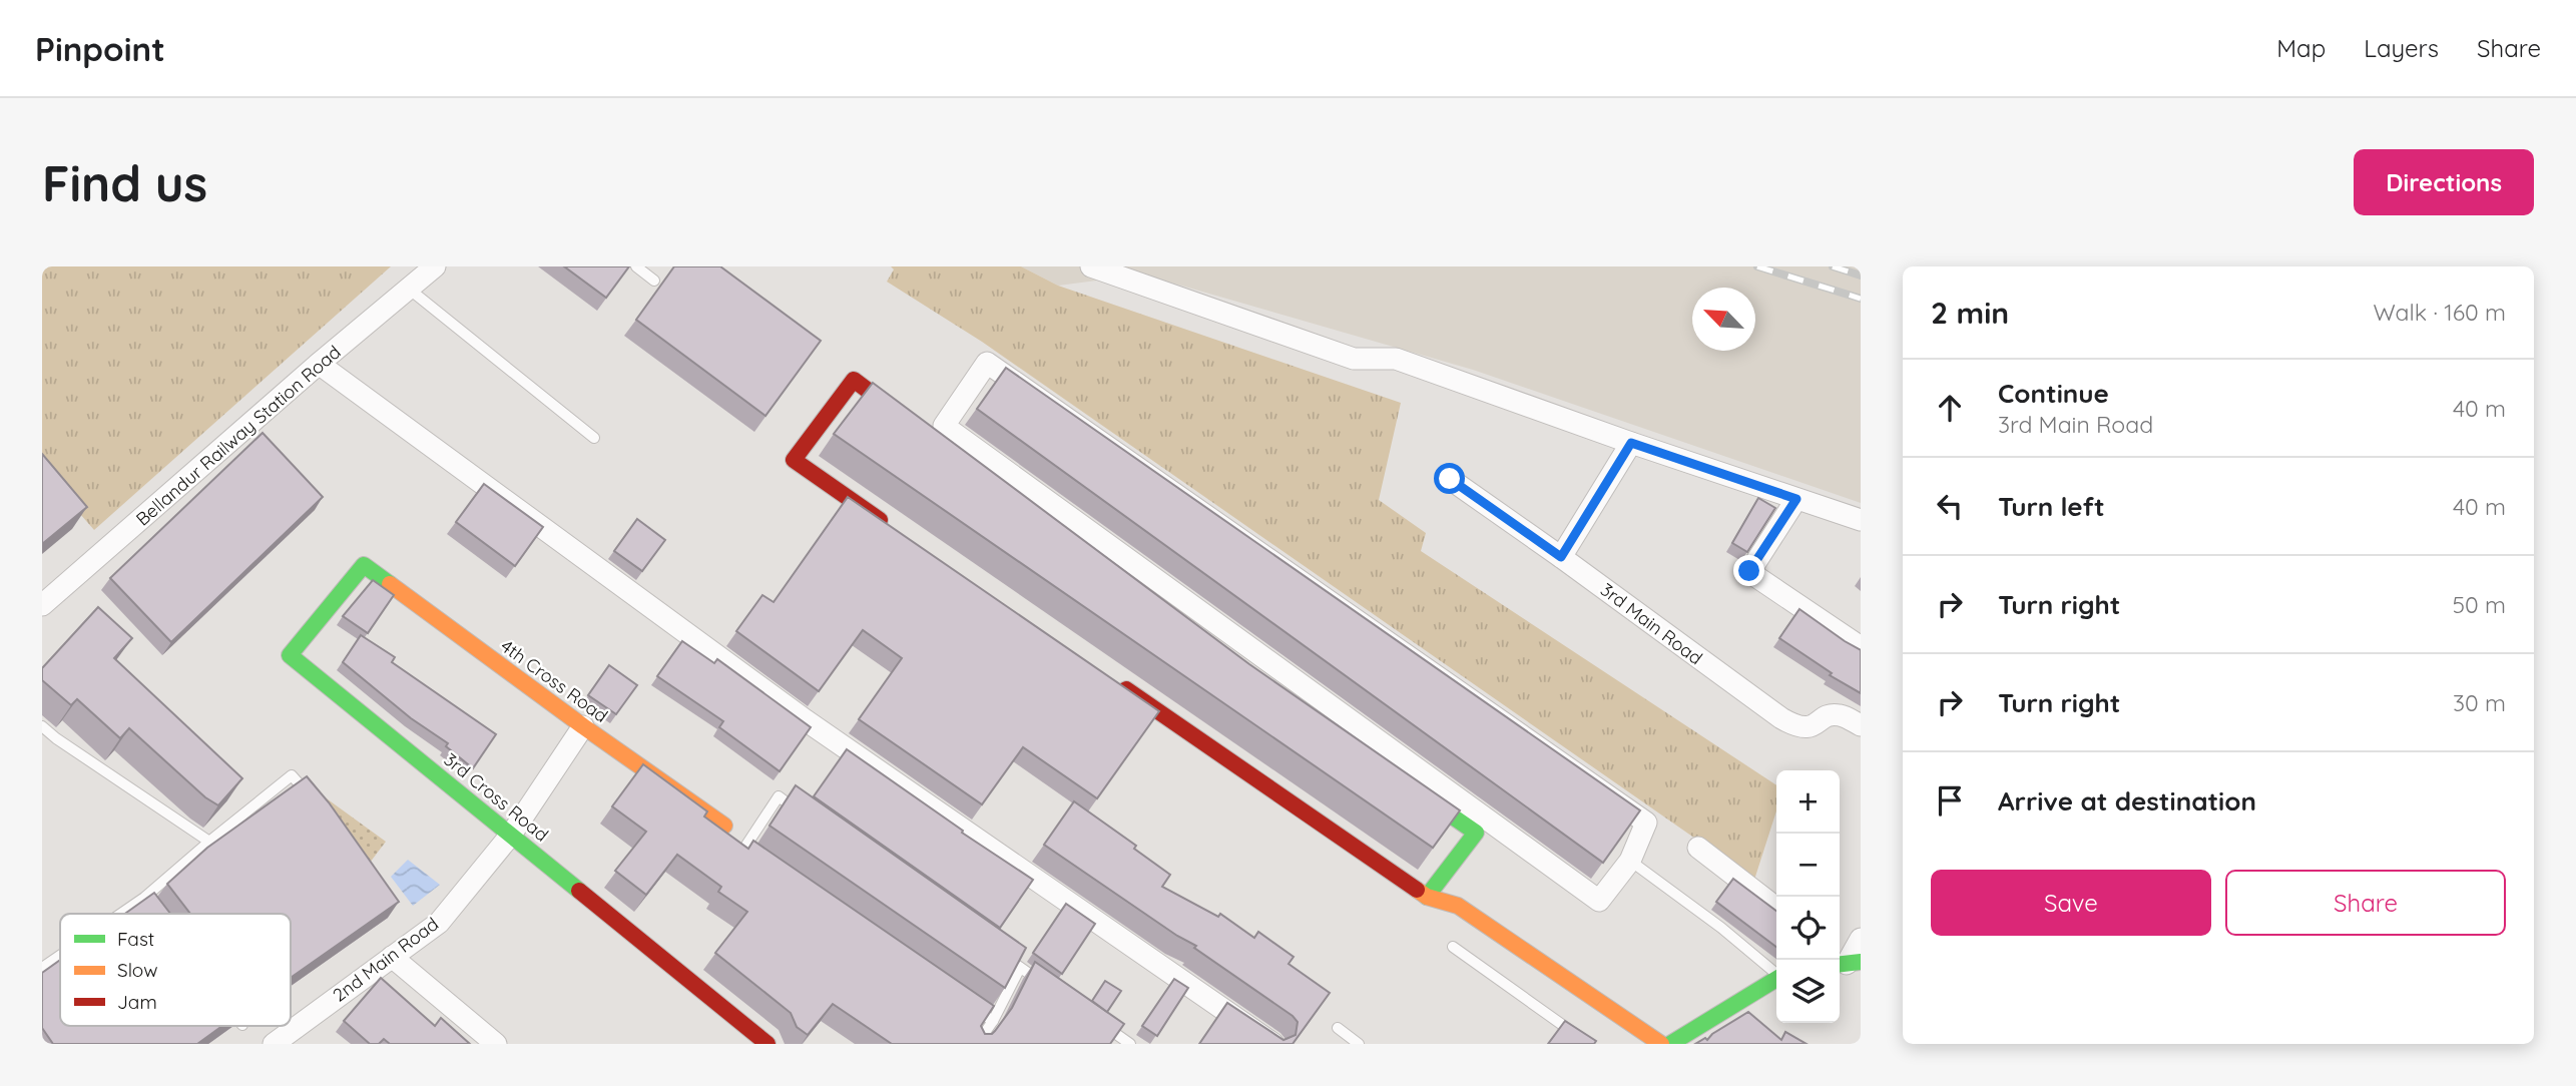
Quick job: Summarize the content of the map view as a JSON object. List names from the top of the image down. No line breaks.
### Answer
{"streets":{"street":["Bellandur Railway Station Road","3rd Main Road","4th Cross Road","3rd Cross Road","2nd Main Road"]},"crossings":[["4th Cross Road","3rd Cross Road"],["4th Cross Road","2nd Main Road"],["3rd Cross Road","2nd Main Road"]],"legend":["Fast","Slow","Jam"],"north":"top left","page":{"header":"Pinpoint","nav":["Map","Layers","Share"],"buttons":["Directions",["Save","Share"]],"title":"Find us","heading":["2 min","Walk · 160 m"],"list":[["Continue","3rd Main Road","40 m"],["Turn left","40 m"],["Turn right","50 m"],["Turn right","30 m"],"Arrive at destination"],"map_buttons":["+","−"]}}
